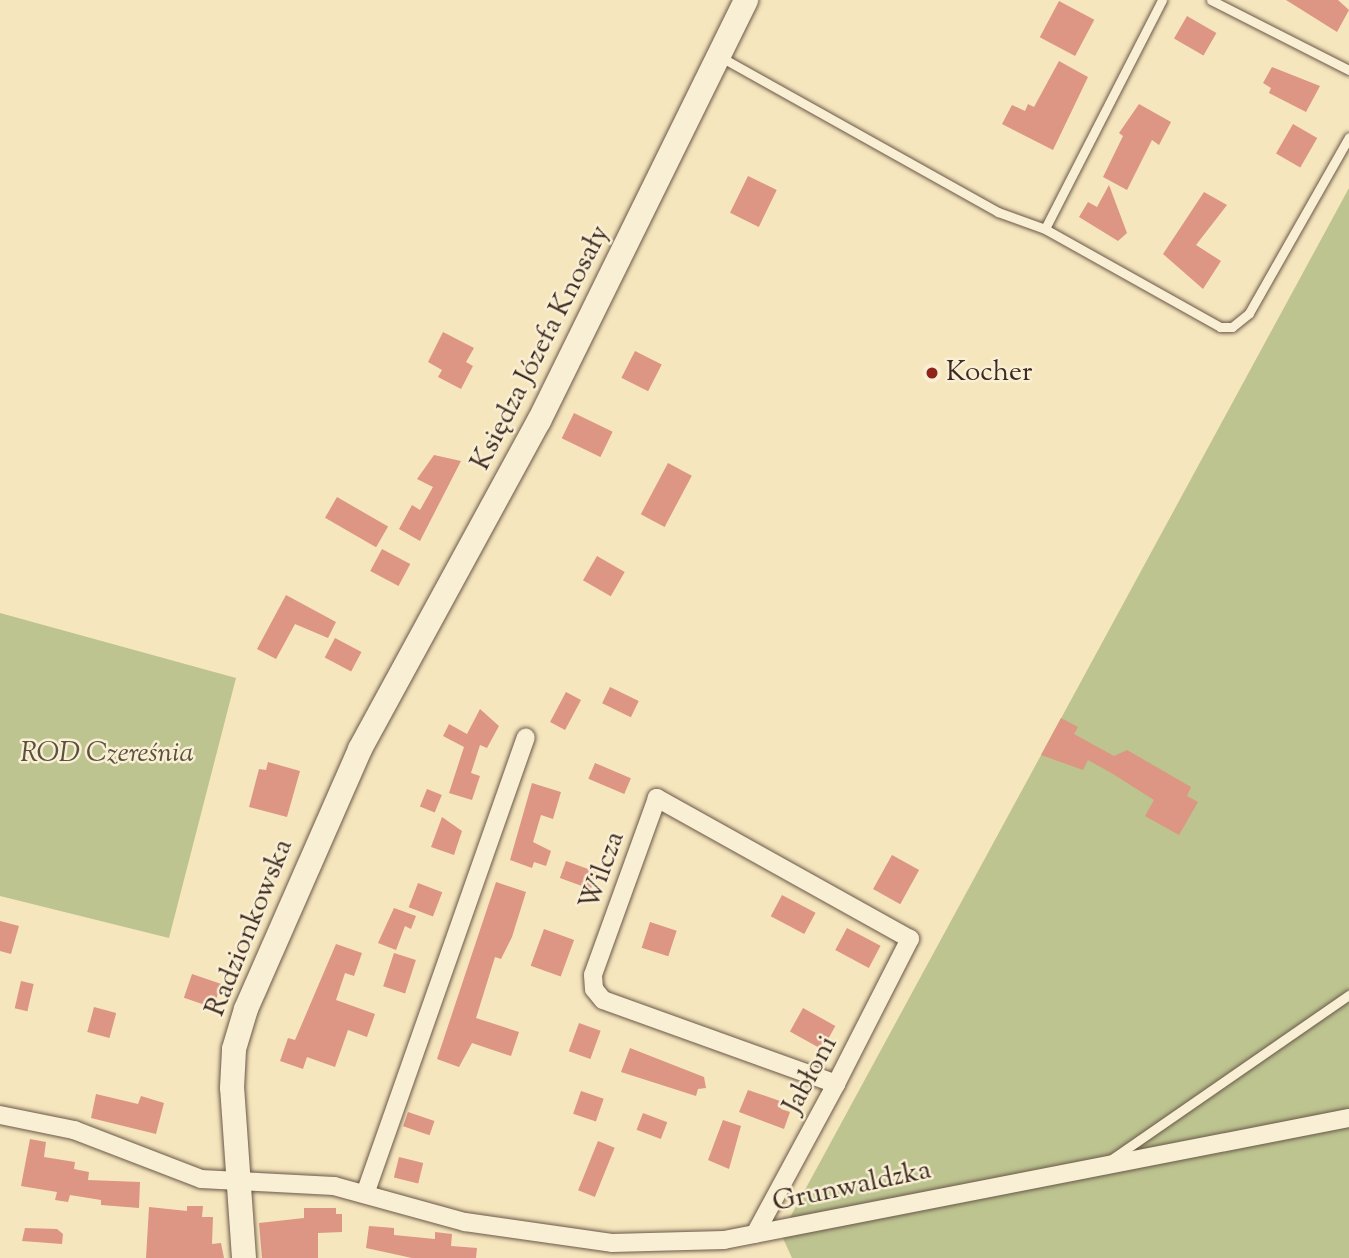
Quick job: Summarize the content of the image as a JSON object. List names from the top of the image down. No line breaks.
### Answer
{"streets":{"street":["Księdza Józefa Knosały","Wilcza","Radzionkowska","Jabłoni","Grunwaldzka"]},"crossings":[["Księdza Józefa Knosały","Radzionkowska"],["Wilcza","Jabłoni"],["Radzionkowska","Grunwaldzka"],["Jabłoni","Grunwaldzka"]],"parks":["ROD Czereśnia"],"places":["Kocher"]}
